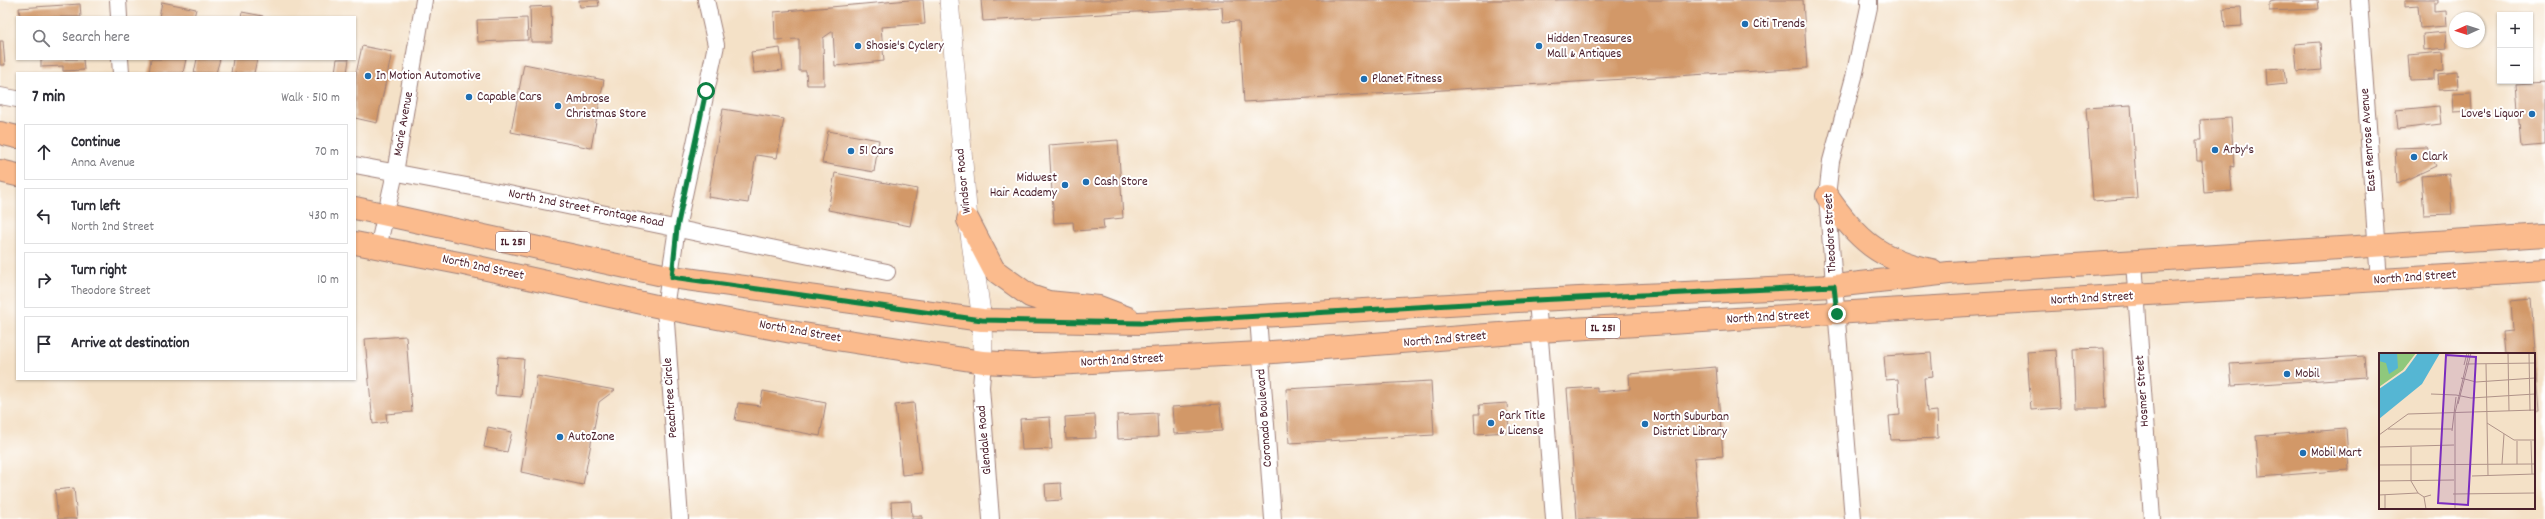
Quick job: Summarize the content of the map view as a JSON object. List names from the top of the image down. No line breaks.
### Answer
{"streets":{"main road":["IL 251","North 2nd Street"],"street":["Marie Avenue","East Renrose Avenue","Windsor Road","North 2nd Street Frontage Road","Theodore Street","Hosmer Street","Peachtree Circle","Coronado Boulevard","Glendale Road"]},"crossings":[["Marie Avenue","North 2nd Street Frontage Road"],["Marie Avenue","IL 251"],["Marie Avenue","North 2nd Street"],["East Renrose Avenue","IL 251"],["East Renrose Avenue","North 2nd Street"],["Windsor Road","IL 251"],["Windsor Road","North 2nd Street"],["Windsor Road","Glendale Road"],["North 2nd Street Frontage Road","Peachtree Circle"],["Theodore Street","IL 251"],["Theodore Street","North 2nd Street"],["IL 251","Hosmer Street"],["IL 251","Peachtree Circle"],["IL 251","Coronado Boulevard"],["North 2nd Street","Hosmer Street"],["North 2nd Street","Peachtree Circle"],["North 2nd Street","Coronado Boulevard"],["North 2nd Street","Glendale Road"]],"places":["Citi Trends","Shosie's Cyclery","Hidden Treasures Mall & Antiques","In Motion Automotive","Planet Fitness","Capable Cars","Ambrose Christmas Store","Love's Liquor","Arby's","51 Cars","Clark","Cash Store","Midwest Hair Academy","Mobil","Park Title & License","North Suburban District Library","AutoZone","Mobil Mart"],"north":"left","page":{"map_buttons":["+","−"],"search":"Search here","heading":["7 min","Walk · 510 m"],"list":[["Continue","Anna Avenue","70 m"],["Turn left","North 2nd Street","430 m"],["Turn right","Theodore Street","10 m"],"Arrive at destination"]}}
